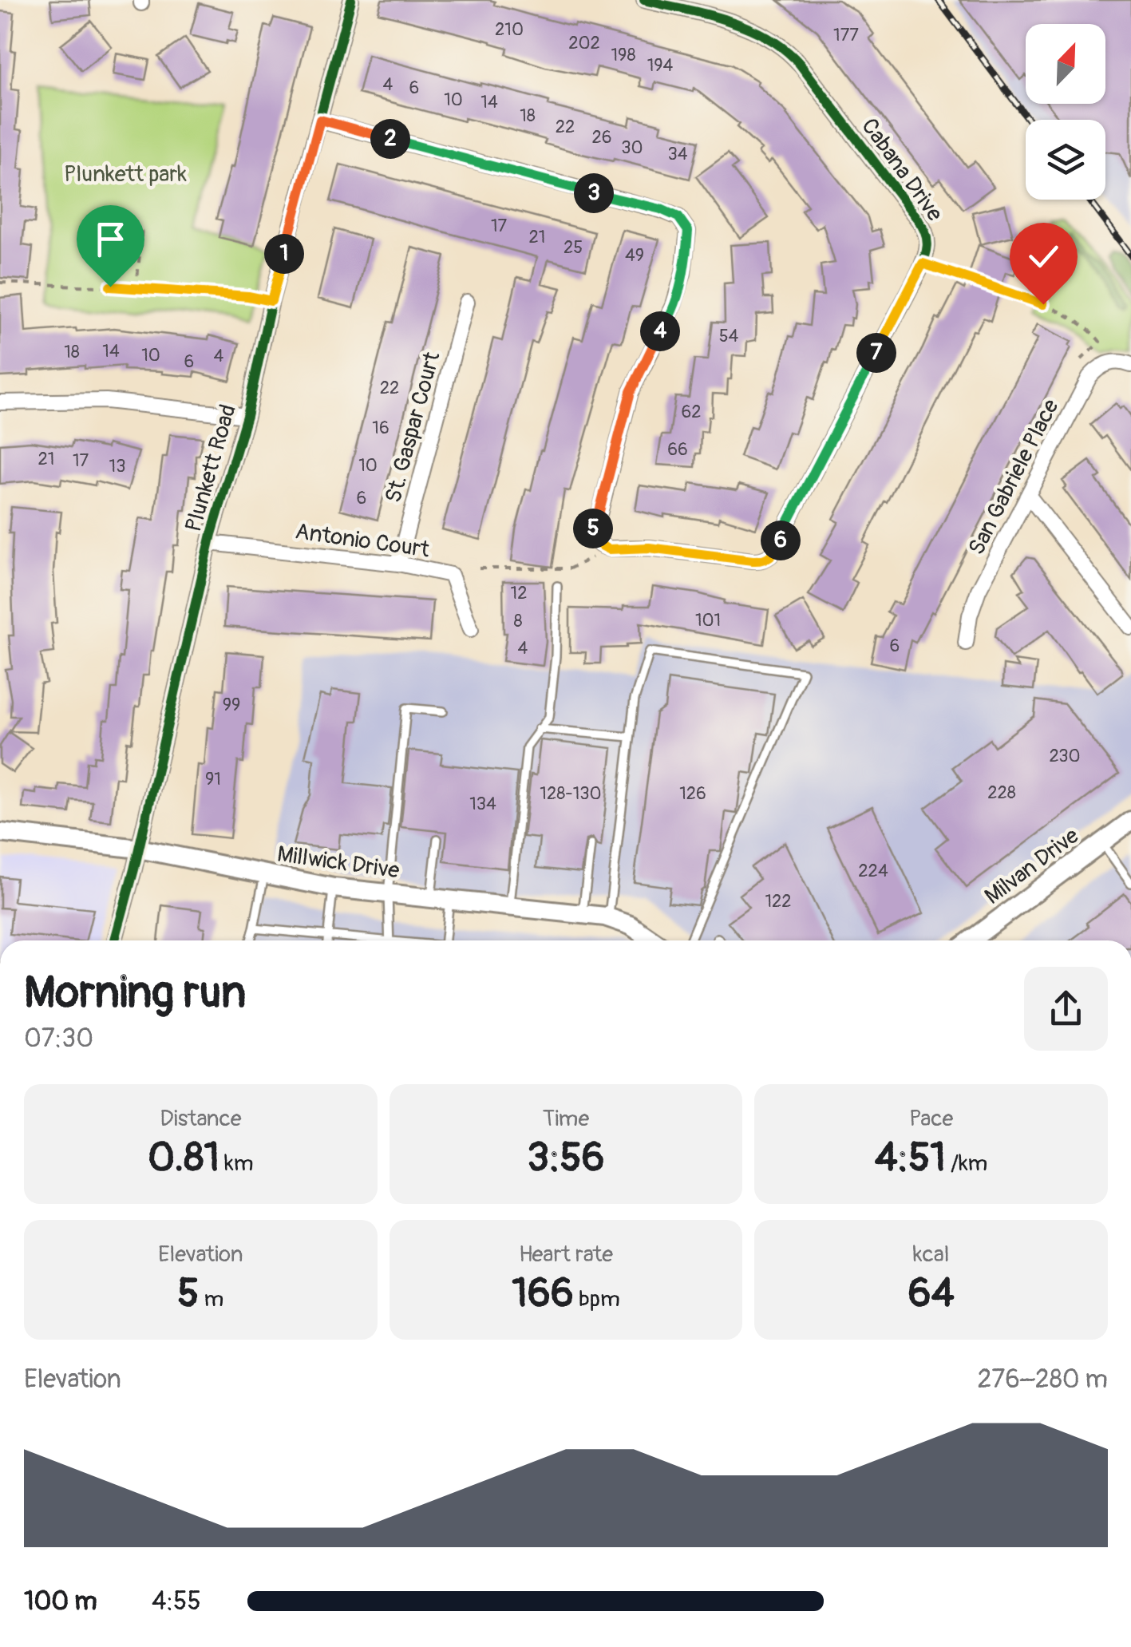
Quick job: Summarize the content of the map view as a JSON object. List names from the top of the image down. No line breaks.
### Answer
{"streets":{"street":["Cabana Drive","St. Gaspar Court","Plunkett Road","San Gabriele Place","Antonio Court","Millwick Drive","Milvan Drive"]},"crossings":[["St. Gaspar Court","Antonio Court"],["Plunkett Road","Antonio Court"],["Plunkett Road","Millwick Drive"]],"parks":["Plunkett park"],"house_numbers":["210","177","202","198","194","4","6","10","14","18","22","26","30","34","17","21","25","49","54","14","18","10","4","6","22","62","16","66","21","17","10","13","6","12","101","8","6","4","99","230","91","228","128-130","126","134","224","122"],"north":"top right","page":{"pins":["2","3","1","4","7","5","6"],"heading":["Morning run","07:30"],"stats":[["Distance","0.81 km"],["Time","3:56"],["Pace","4:51 /km"],["Elevation","5 m"],["Heart rate","166 bpm"],["kcal","64"]],"chart":["Elevation","276–280 m"],"list":[{"name":"100 m","note":"4:55"}]}}
